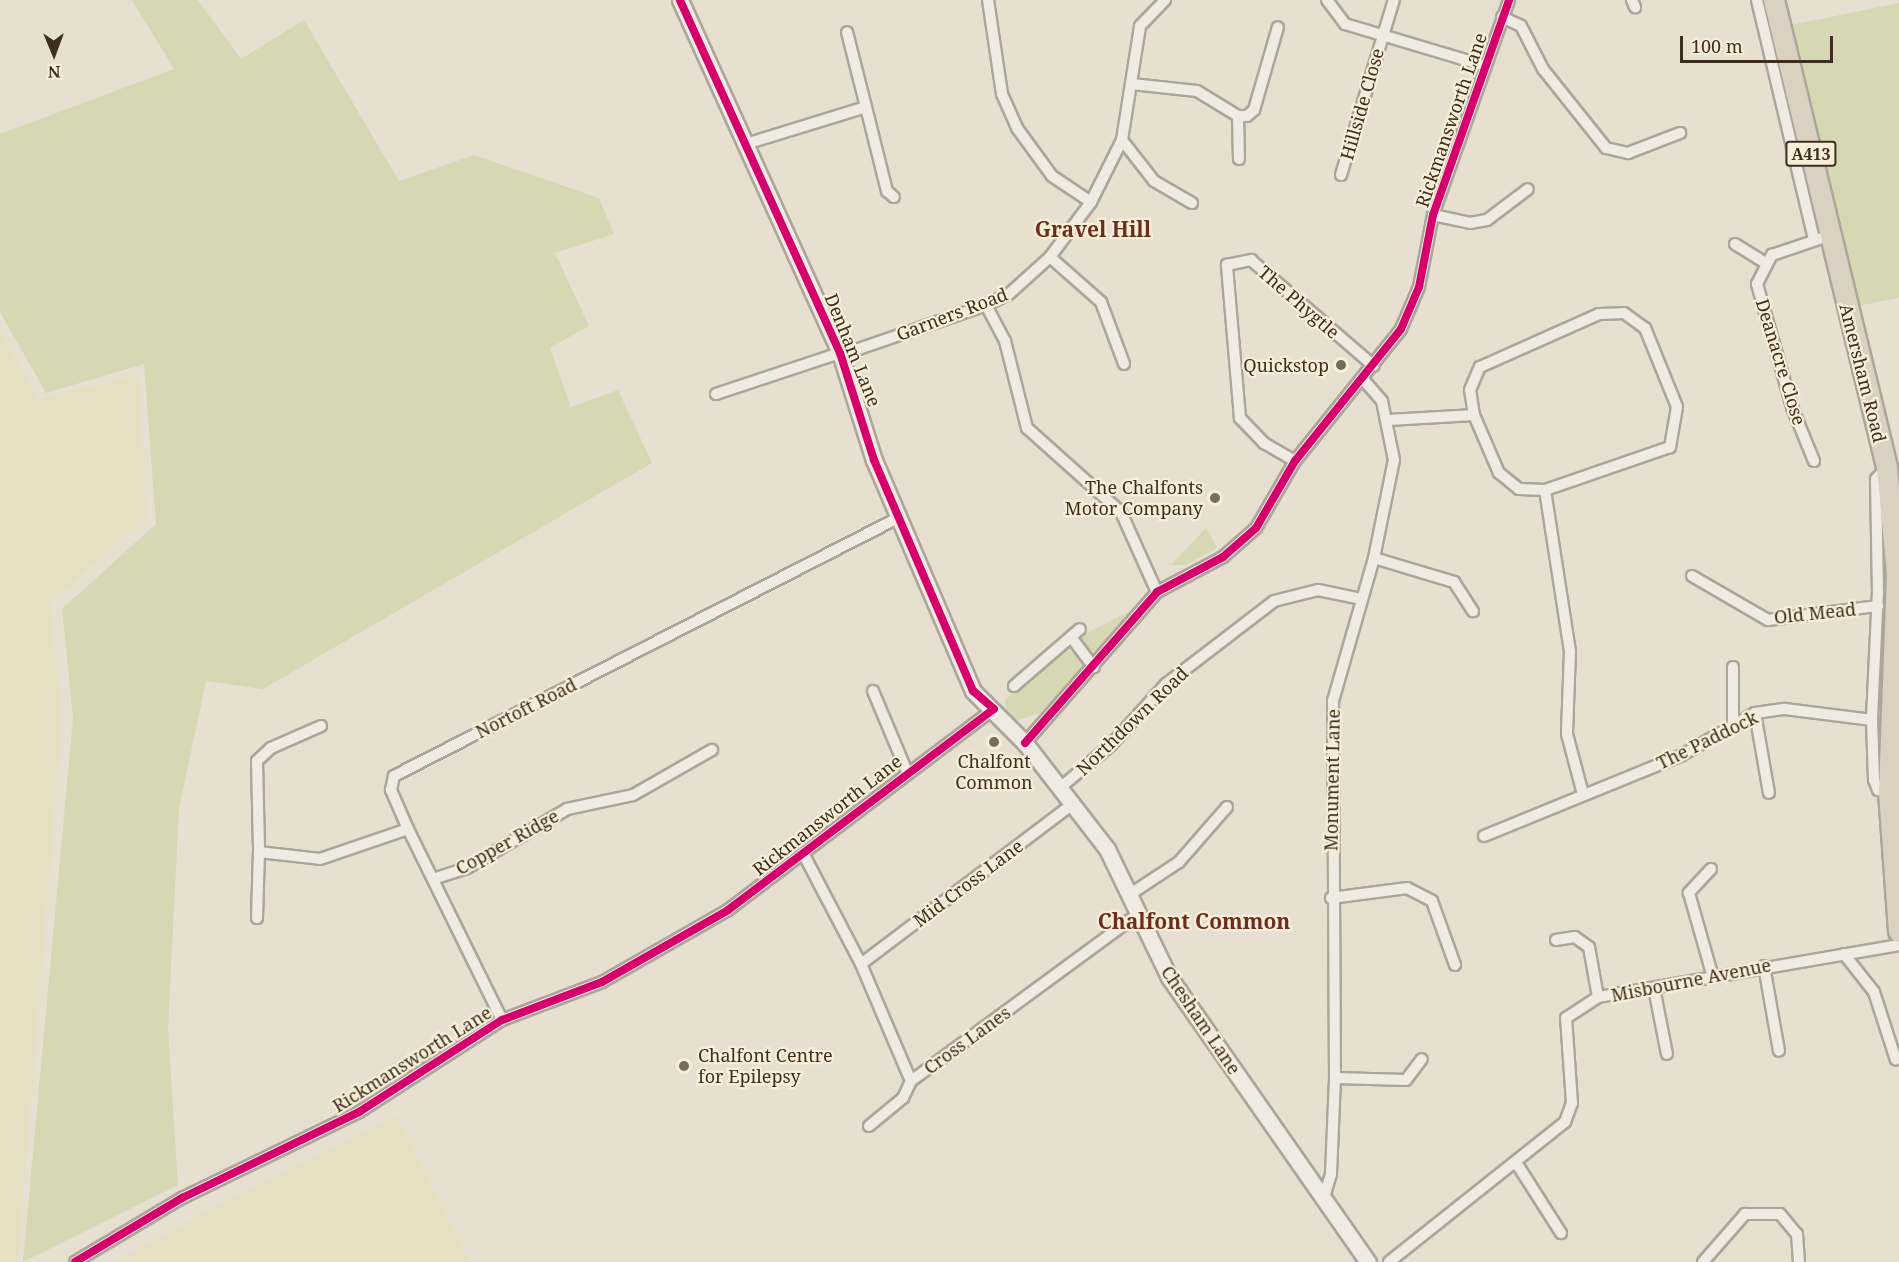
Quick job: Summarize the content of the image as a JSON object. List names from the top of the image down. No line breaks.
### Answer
{"streets":{"highway":["A413","Amersham Road"],"street":["Hillside Close","Rickmansworth Lane","The Phygtle","Garners Road","Denham Lane","Deanacre Close","Old Mead","Nortoft Road","Northdown Road","The Paddock","Monument Lane","Copper Ridge","Mid Cross Lane","Misbourne Avenue","Chesham Lane","Cross Lanes"]},"crossings":[["Hillside Close","Rickmansworth Lane"],["Rickmansworth Lane","The Phygtle"],["Rickmansworth Lane","Denham Lane"],["Rickmansworth Lane","Nortoft Road"],["Rickmansworth Lane","Monument Lane"],["Rickmansworth Lane","Chesham Lane"],["Rickmansworth Lane","Cross Lanes"],["Garners Road","Denham Lane"],["Denham Lane","Nortoft Road"],["Nortoft Road","Copper Ridge"],["Northdown Road","Monument Lane"],["Northdown Road","Chesham Lane"],["Monument Lane","Chesham Lane"],["Mid Cross Lane","Chesham Lane"],["Mid Cross Lane","Cross Lanes"],["Chesham Lane","Cross Lanes"]],"districts":["Gravel Hill","Chalfont Common"],"places":["Quickstop","The Chalfonts Motor Company","Chalfont Common","Chalfont Centre for Epilepsy"],"scale_bar":"100 m","north":"bottom"}
